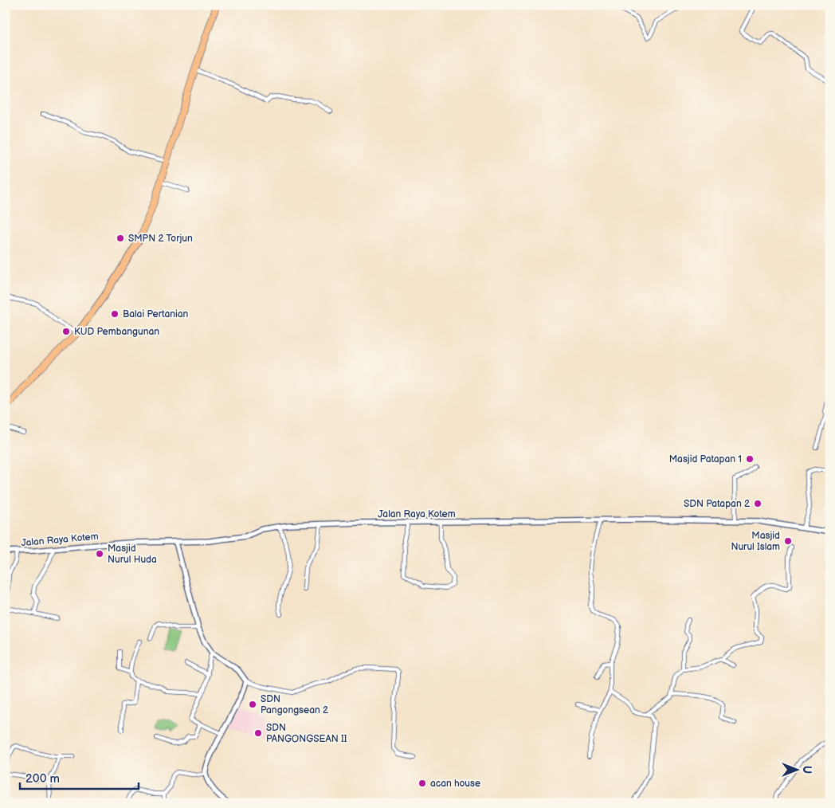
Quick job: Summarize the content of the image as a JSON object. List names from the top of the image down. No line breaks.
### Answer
{"streets":{"street":["Jalan Raya Kotem"]},"places":["SMPN 2 Torjun","Balai Pertanian","KUD Pembangunan","Masjid Patapan 1","SDN Patapan 2","Masjid Nurul Islam","Masjid Nurul Huda","SDN Pangongsean 2","SDN PANGONGSEAN II","acan house"],"scale_bar":"200 m","north":"right"}
